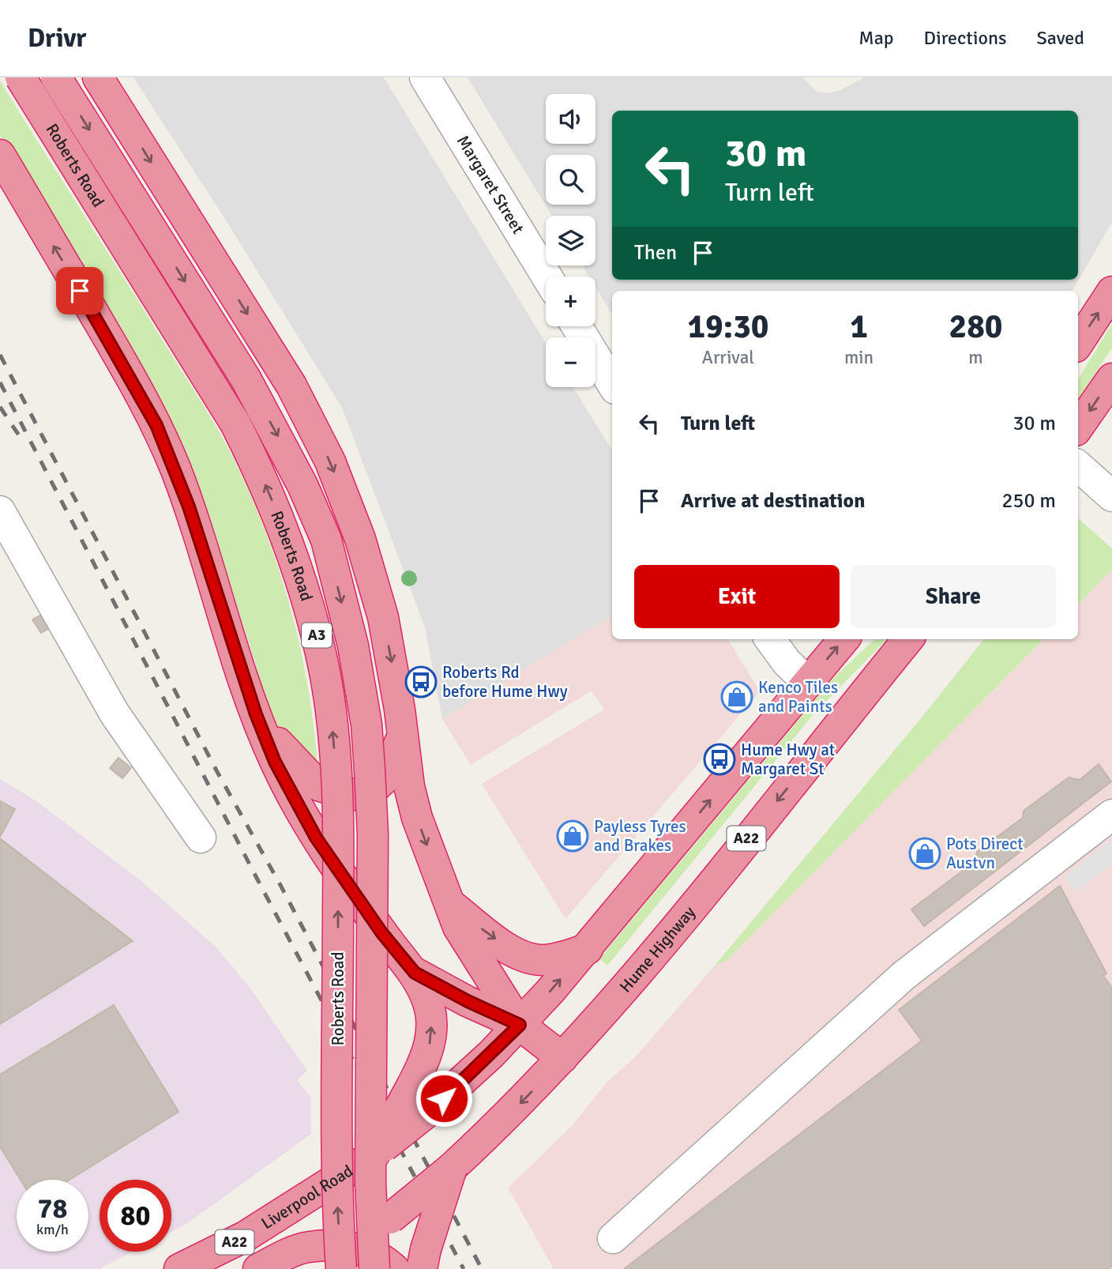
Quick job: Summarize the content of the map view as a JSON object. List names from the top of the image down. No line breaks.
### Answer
{"streets":{"highway":["Roberts Road","A3","A22","Hume Highway","Liverpool Road"],"street":["Margaret Street"]},"crossings":[["Roberts Road","A22"],["Roberts Road","Hume Highway"],["A22","Hume Highway"],["A22","Liverpool Road"]],"places":{"bus stop":["Roberts Rd before Hume Hwy","Hume Hwy at Margaret St"],"shop":["Kenco Tiles and Paints","Payless Tyres and Brakes","Pots Direct Austvn"]},"page":{"header":"Drivr","nav":["Map","Directions","Saved"],"map_buttons":["+","−"],"turn":["30 m","Turn left"],"then":"Then","eta":["19:30","Arrival","1","min","280","m"],"list":[{"name":"Turn left","value":"30 m"},{"name":"Arrive at destination","value":"250 m"}],"buttons":["Exit","Share"],"speed":"78 km/h","limit":"80"}}
